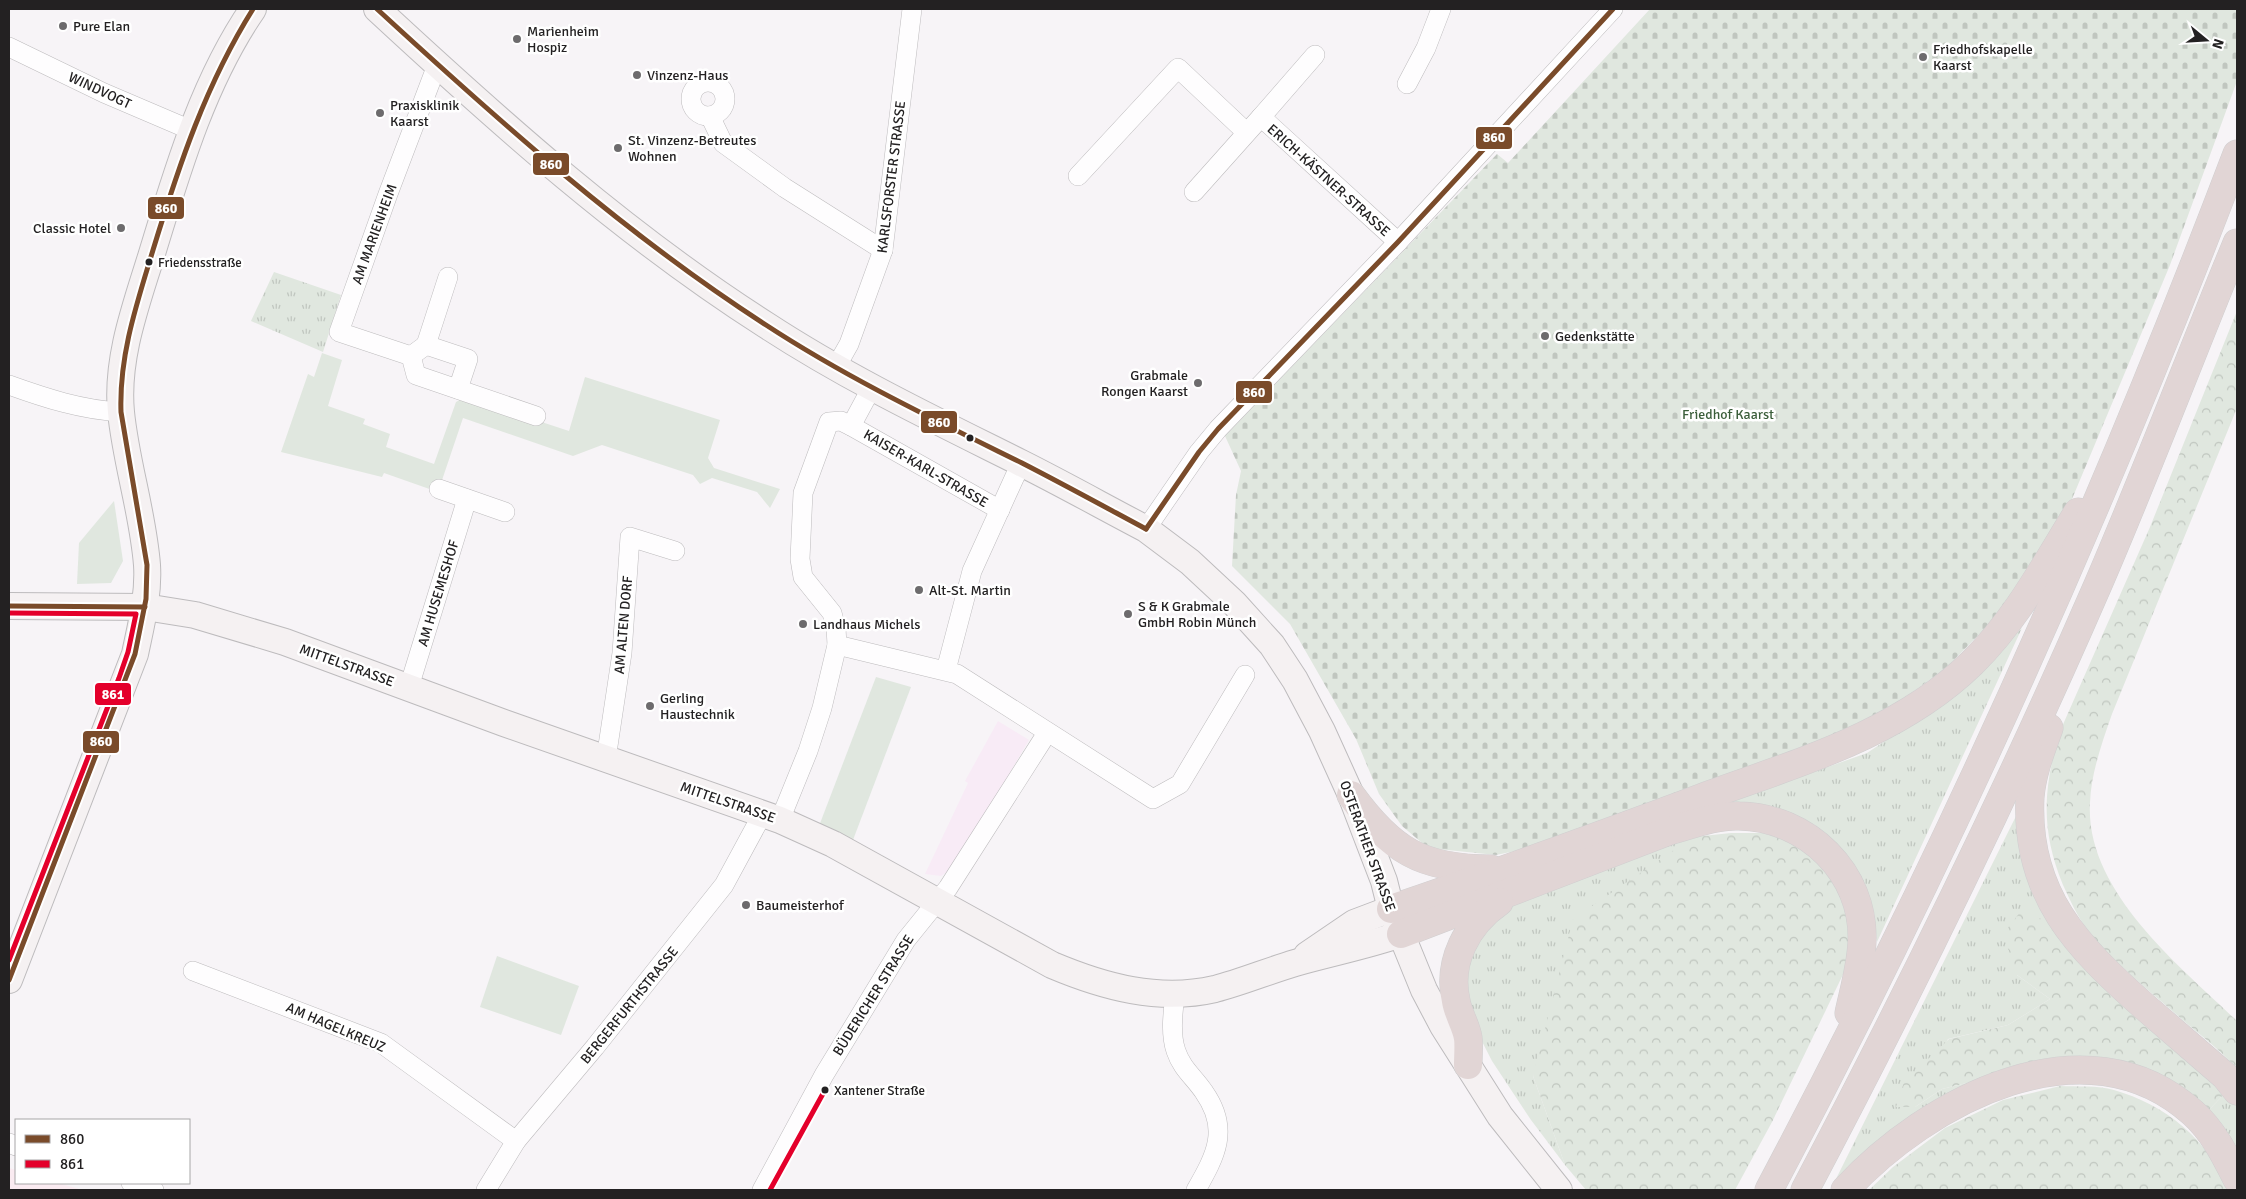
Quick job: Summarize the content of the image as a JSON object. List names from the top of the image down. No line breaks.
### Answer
{"streets":{"main road":["MITTELSTRASSE","OSTERATHER STRASSE"],"street":["WINDVOGT","KARLSFORSTER STRASSE","ERICH-KÄSTNER-STRASSE","AM MARIENHEIM","KAISER-KARL-STRASSE","AM HUSEMESHOF","AM ALTEN DORF","BÜDERICHER STRASSE","BERGERFURTHSTRASSE","AM HAGELKREUZ"]},"crossings":[["KARLSFORSTER STRASSE","OSTERATHER STRASSE"],["AM MARIENHEIM","OSTERATHER STRASSE"],["KAISER-KARL-STRASSE","MITTELSTRASSE"],["KAISER-KARL-STRASSE","OSTERATHER STRASSE"],["KAISER-KARL-STRASSE","BERGERFURTHSTRASSE"],["AM HUSEMESHOF","MITTELSTRASSE"],["AM ALTEN DORF","MITTELSTRASSE"],["MITTELSTRASSE","OSTERATHER STRASSE"],["MITTELSTRASSE","BÜDERICHER STRASSE"],["MITTELSTRASSE","BERGERFURTHSTRASSE"],["BERGERFURTHSTRASSE","AM HAGELKREUZ"]],"parks":["Friedhof Kaarst"],"places":["Pure Elan","Marienheim Hospiz","Friedhofskapelle Kaarst","Vinzenz-Haus","Praxisklinik Kaarst","St. Vinzenz-Betreutes Wohnen","Classic Hotel","Friedensstraße","Gedenkstätte","Grabmale Rongen Kaarst","Alt-St. Martin","S & K Grabmale GmbH Robin Münch","Landhaus Michels","Gerling Haustechnik","Baumeisterhof","Xantener Straße"],"lines":["transit line 860","transit line 861"],"legend":["860","861"],"north":"right"}
